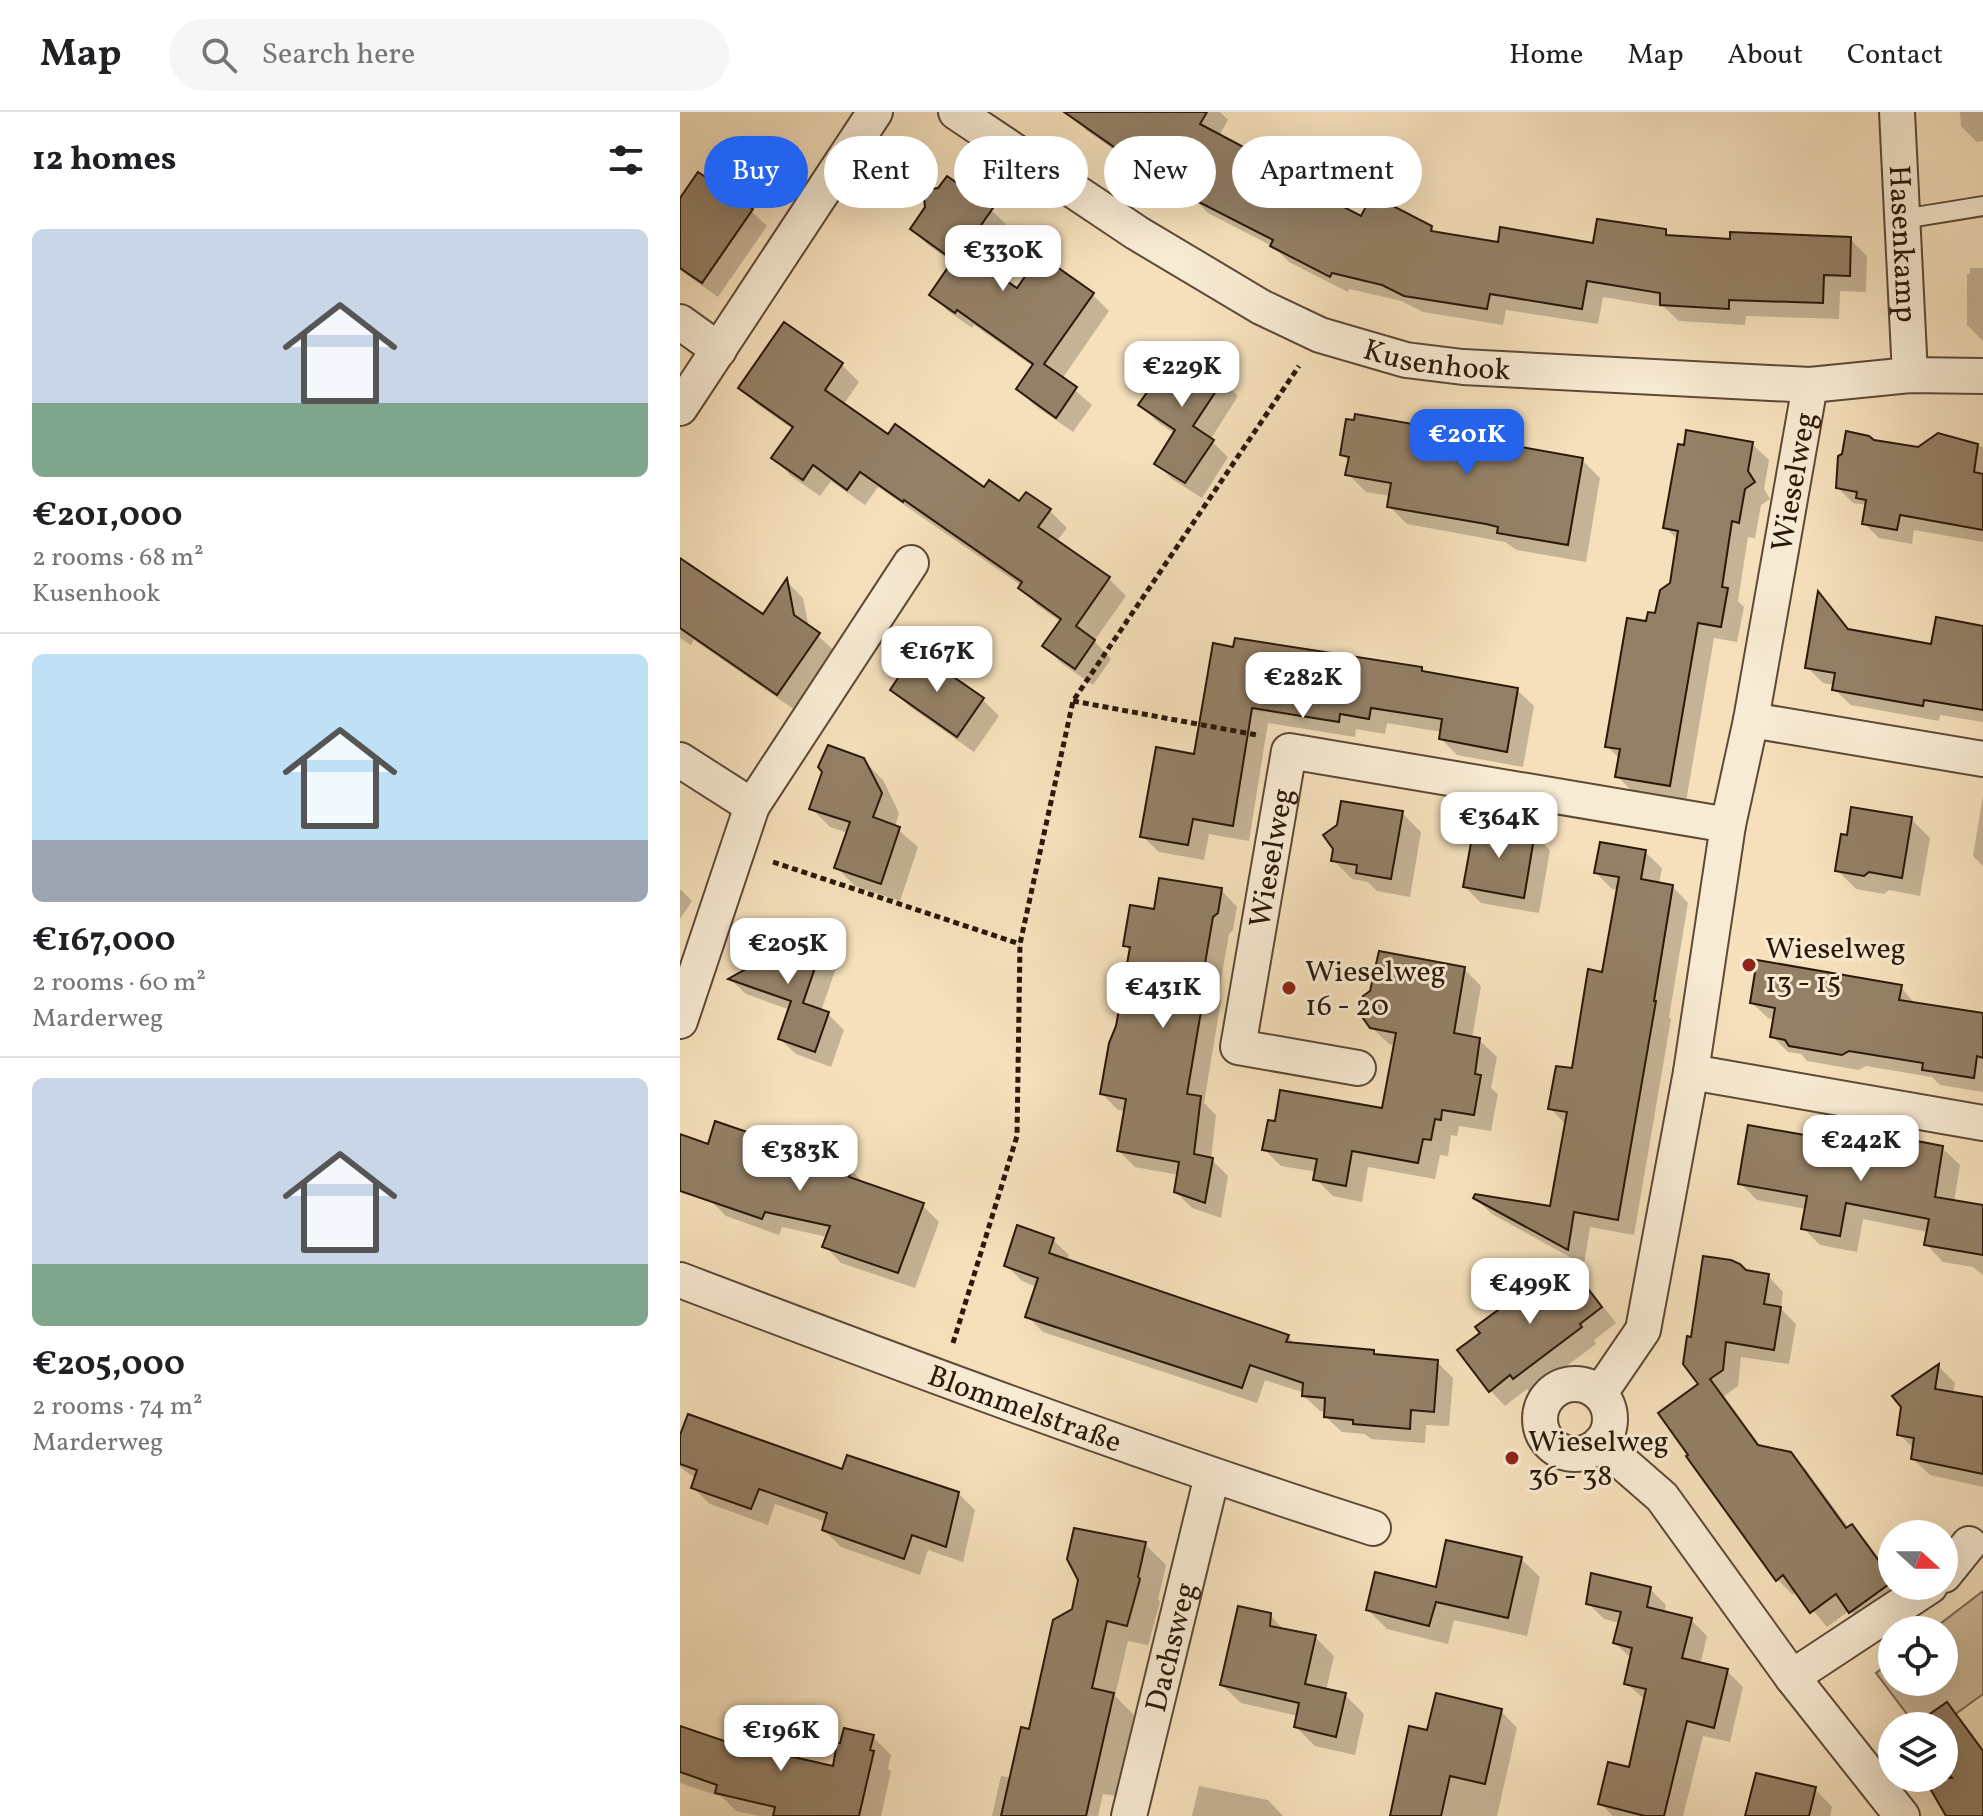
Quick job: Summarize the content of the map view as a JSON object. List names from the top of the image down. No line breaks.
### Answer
{"streets":{"street":["Hasenkamp","Kusenhook","Wieselweg","Blommelstraße","Dachsweg"]},"crossings":[["Hasenkamp","Kusenhook"],["Kusenhook","Wieselweg"],["Blommelstraße","Dachsweg"]],"places":["Wieselweg 13 - 15","Wieselweg 16 - 20","Wieselweg 36 - 38"],"north":"right","page":{"header":"Map","search":"Search here","nav":["Home","Map","About","Contact"],"heading":"12 homes","chip":["Buy","Rent","Filters","New","Apartment"],"list":[{"name":"€201,000","note":"2 rooms · 68 m² · Kusenhook"},{"name":"€167,000","note":"2 rooms · 60 m² · Marderweg"},{"name":"€205,000","note":"2 rooms · 74 m² · Marderweg"}],"price":["€330K","€229K","€201K","€167K","€282K","€364K","€205K","€431K","€242K","€383K","€499K","€196K"]}}
